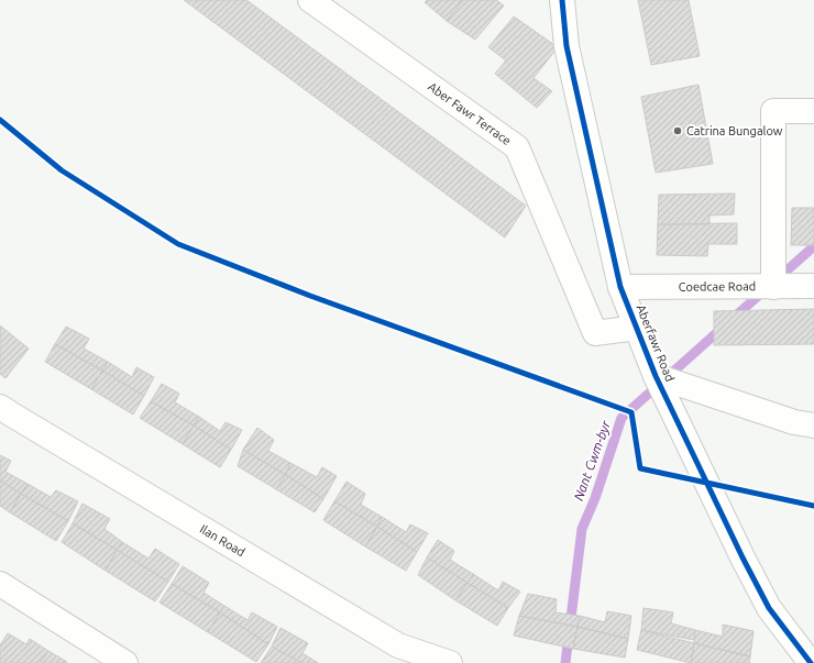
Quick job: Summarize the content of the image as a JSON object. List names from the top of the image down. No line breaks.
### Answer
{"streets":{"street":["Aber Fawr Terrace","Coedcae Road","Aberfawr Road","Ilan Road"]},"crossings":[["Aber Fawr Terrace","Aberfawr Road"],["Coedcae Road","Aberfawr Road"]],"water":["Nant Cwm-byr"],"places":["Catrina Bungalow"]}
